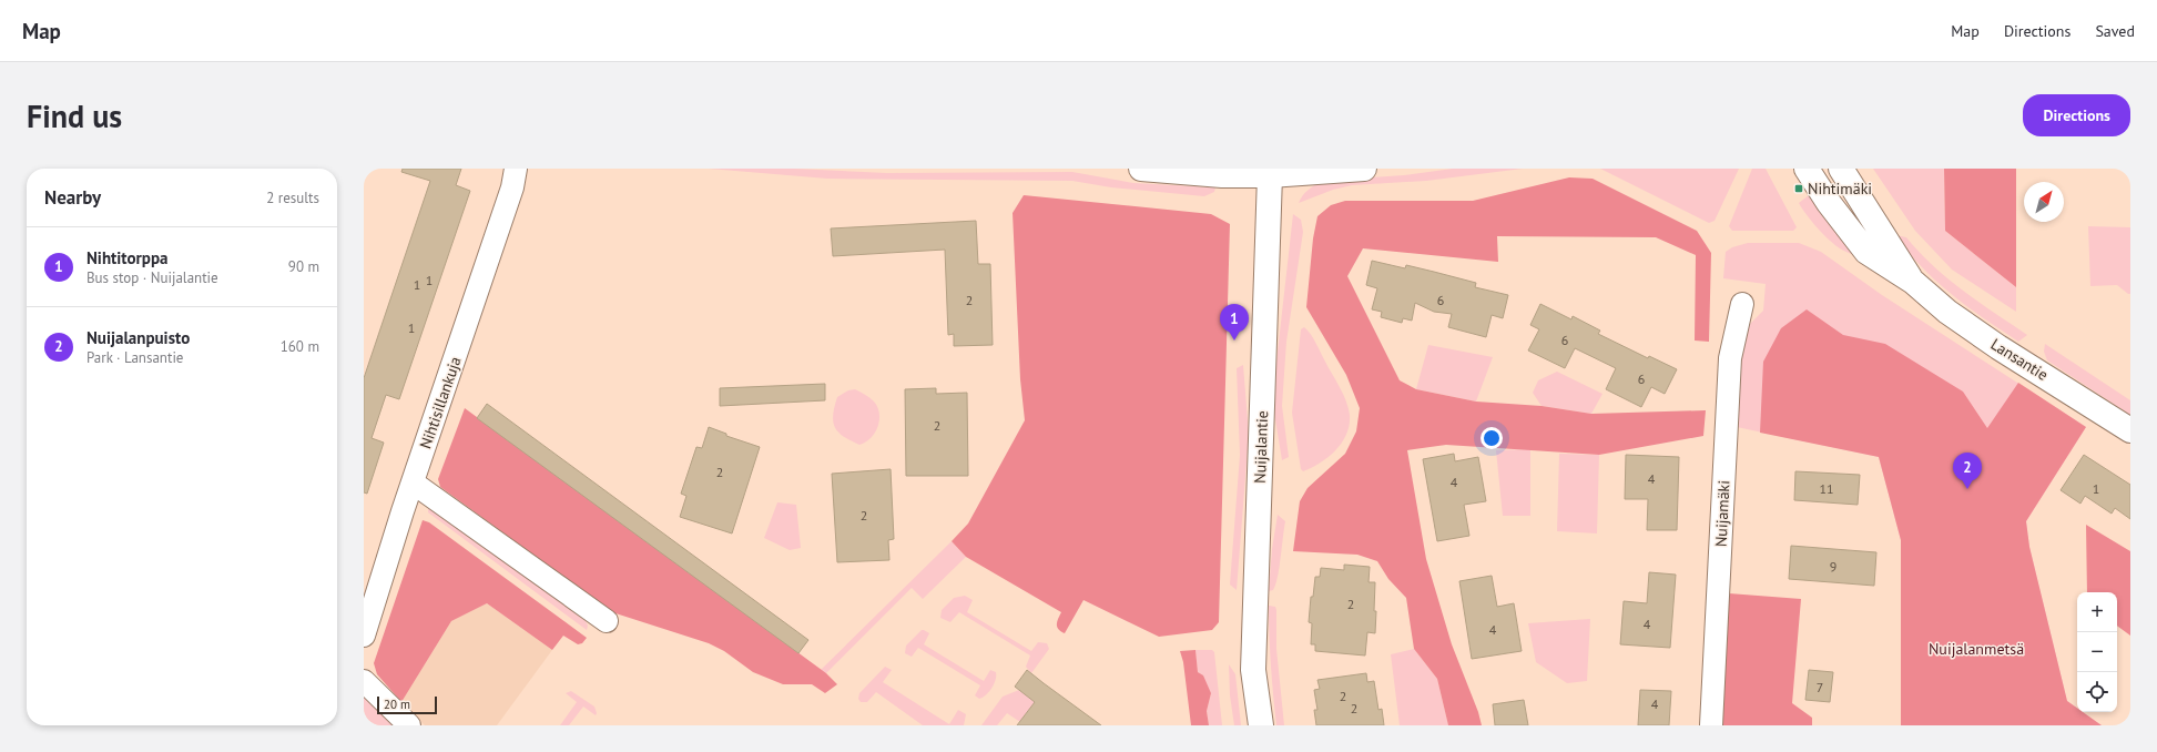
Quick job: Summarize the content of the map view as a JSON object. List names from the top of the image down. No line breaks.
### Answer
{"streets":{"street":["Lansantie","Nihtisillankuja","Nuijalantie","Nuijamäki"]},"parks":["Nuijalanmetsä"],"places":{"transit":["Nihtimäki"]},"house_numbers":["1","1","2","6","1","6","6","2","2","4","4","11","1","2","9","2","4","4","7","2","4","2"],"scale_bar":"20 m","north":"top right","page":{"header":"Map","nav":["Map","Directions","Saved"],"buttons":"Directions","title":"Find us","heading":["Nearby","2 results"],"list":[{"mark":"1","name":"Nihtitorppa","note":"Bus stop · Nuijalantie","value":"90 m"},{"mark":"2","name":"Nuijalanpuisto","note":"Park · Lansantie","value":"160 m"}],"pins":["1","2"],"map_buttons":["+","−"],"scale":"20 m"}}
